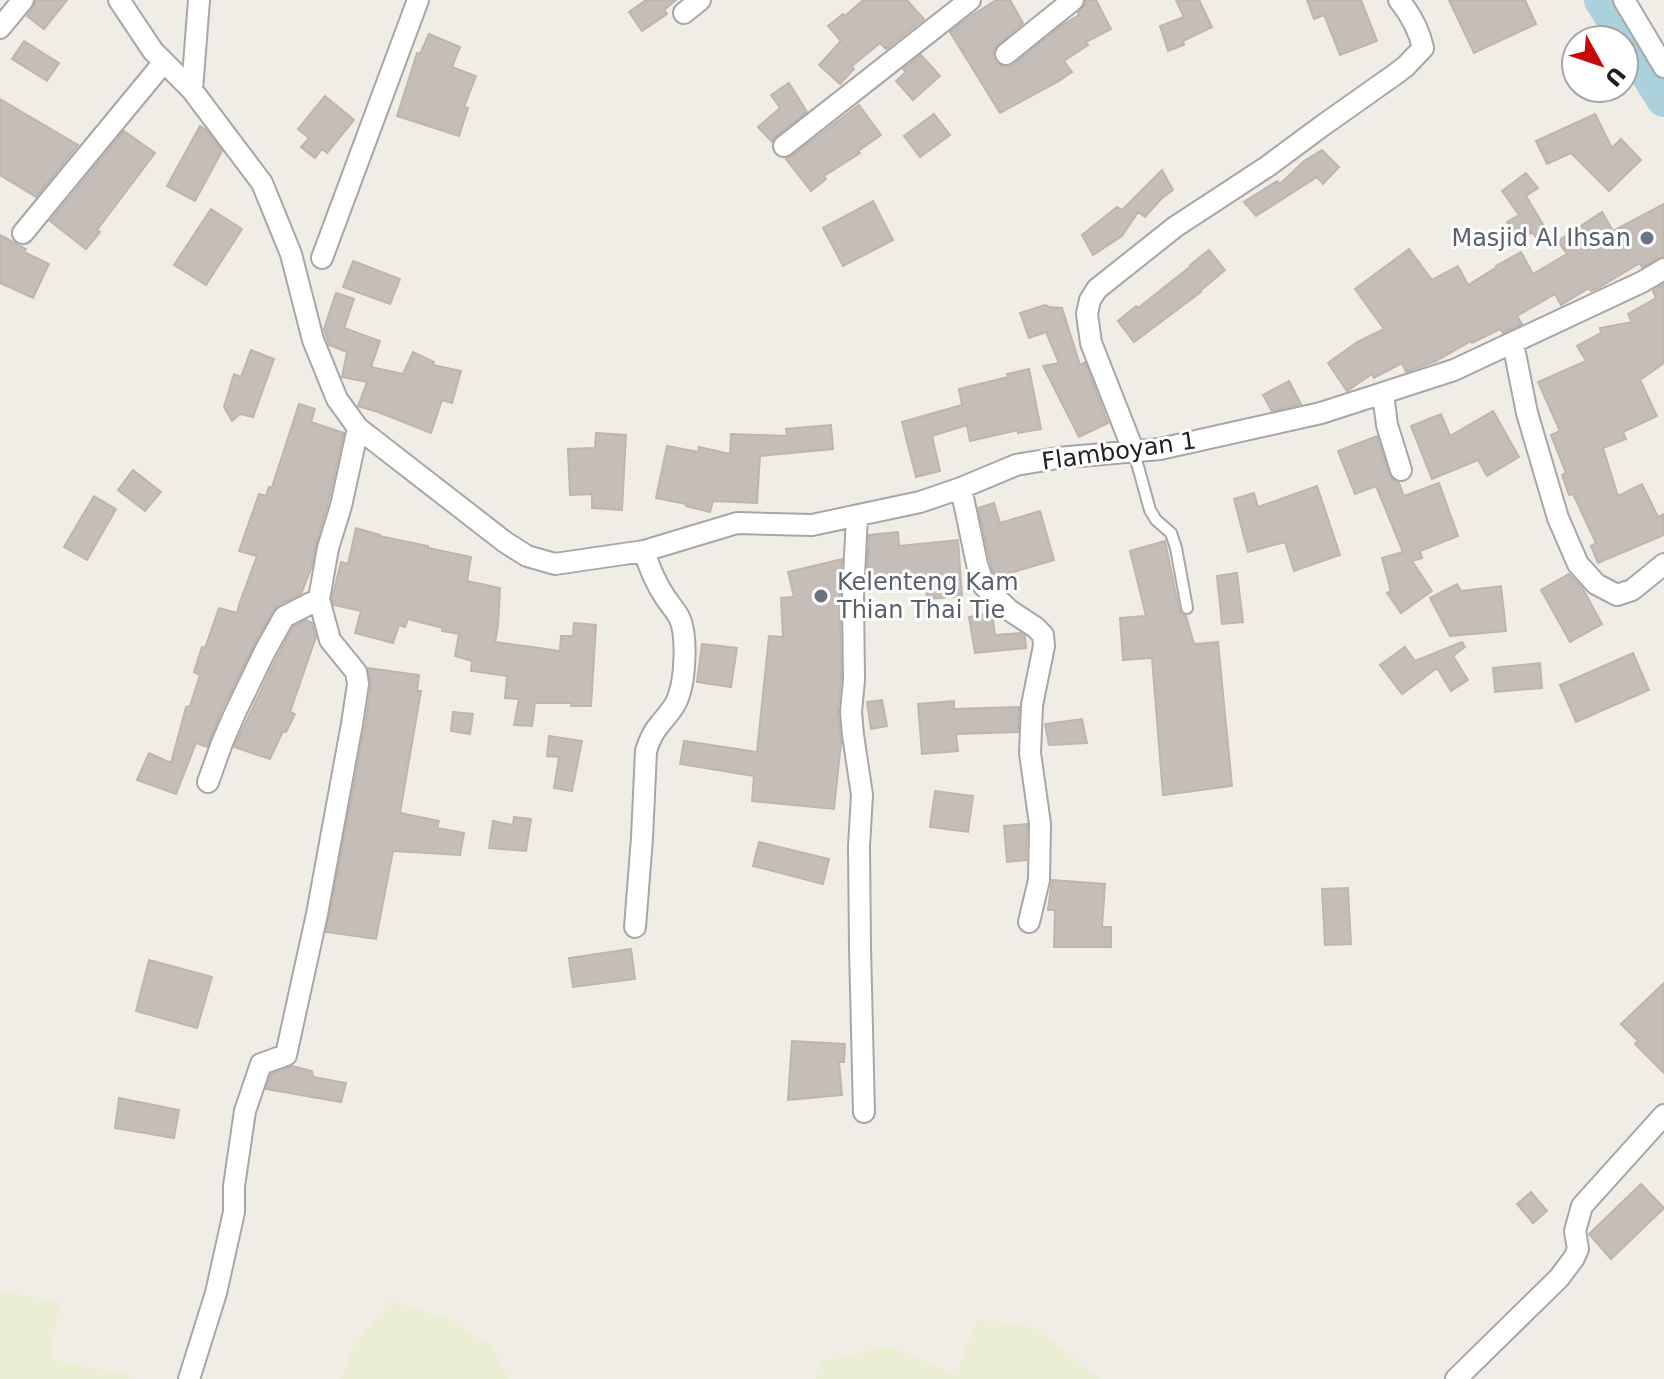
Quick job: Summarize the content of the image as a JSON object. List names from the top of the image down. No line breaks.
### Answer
{"streets":{"street":["Flamboyan 1"]},"places":["Masjid Al Ihsan","Kelenteng Kam Thian Thai Tie"],"north":"bottom right"}
